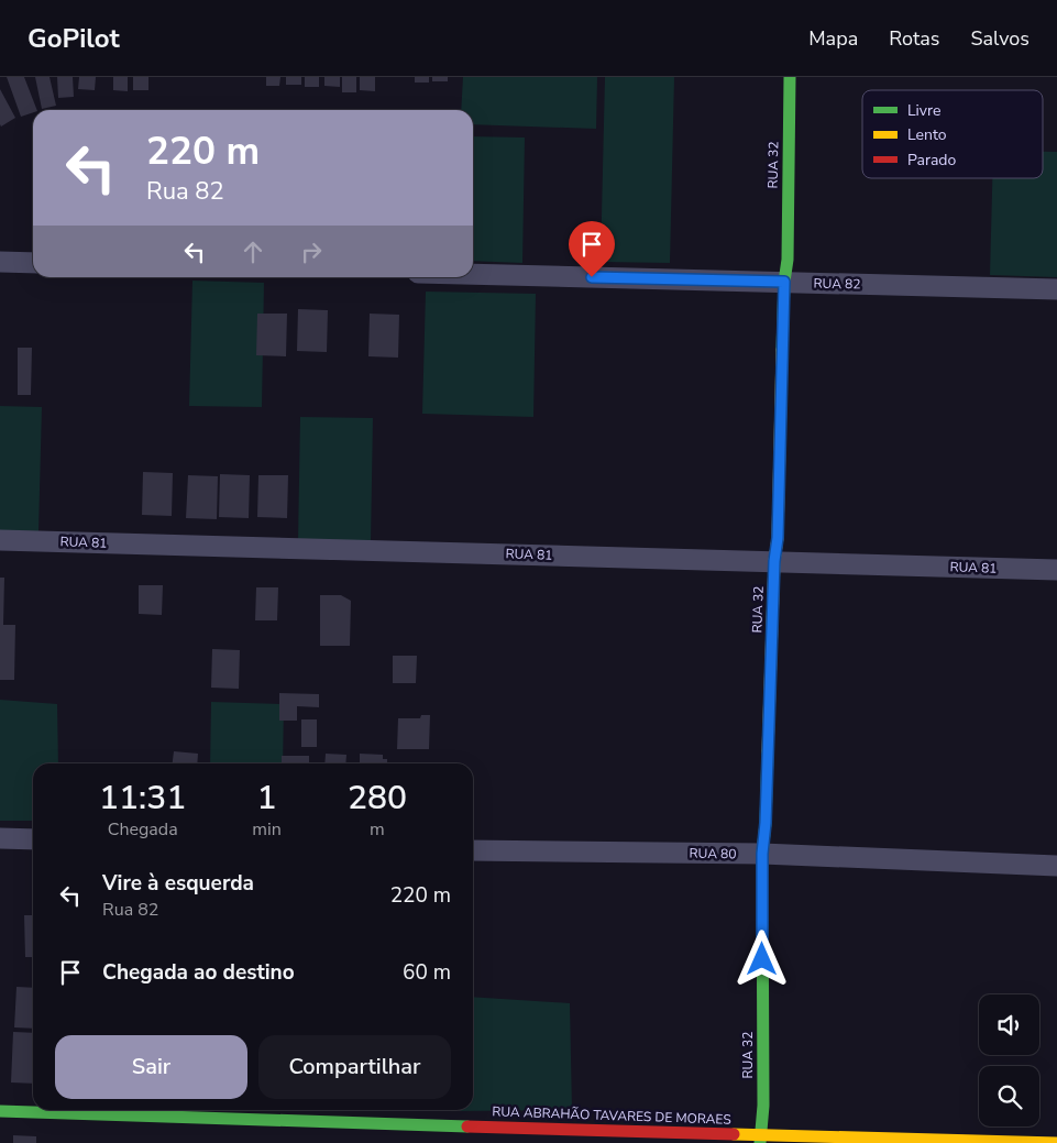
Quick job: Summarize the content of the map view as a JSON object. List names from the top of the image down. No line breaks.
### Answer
{"streets":{"main road":["RUA 32","RUA ABRAHÃO TAVARES DE MORAES"],"street":["RUA 82","RUA 81","RUA 80"]},"crossings":[["RUA 32","RUA 82"],["RUA 32","RUA 81"],["RUA 32","RUA 80"],["RUA 32","RUA ABRAHÃO TAVARES DE MORAES"]],"legend":["Livre","Lento","Parado"],"page":{"header":"GoPilot","nav":["Mapa","Rotas","Salvos"],"turn":["220 m","Rua 82"],"eta":["11:31","Chegada","1","min","280","m"],"list":[{"name":"Vire à esquerda","note":"Rua 82","value":"220 m"},{"name":"Chegada ao destino","value":"60 m"}],"buttons":["Sair","Compartilhar"]}}
